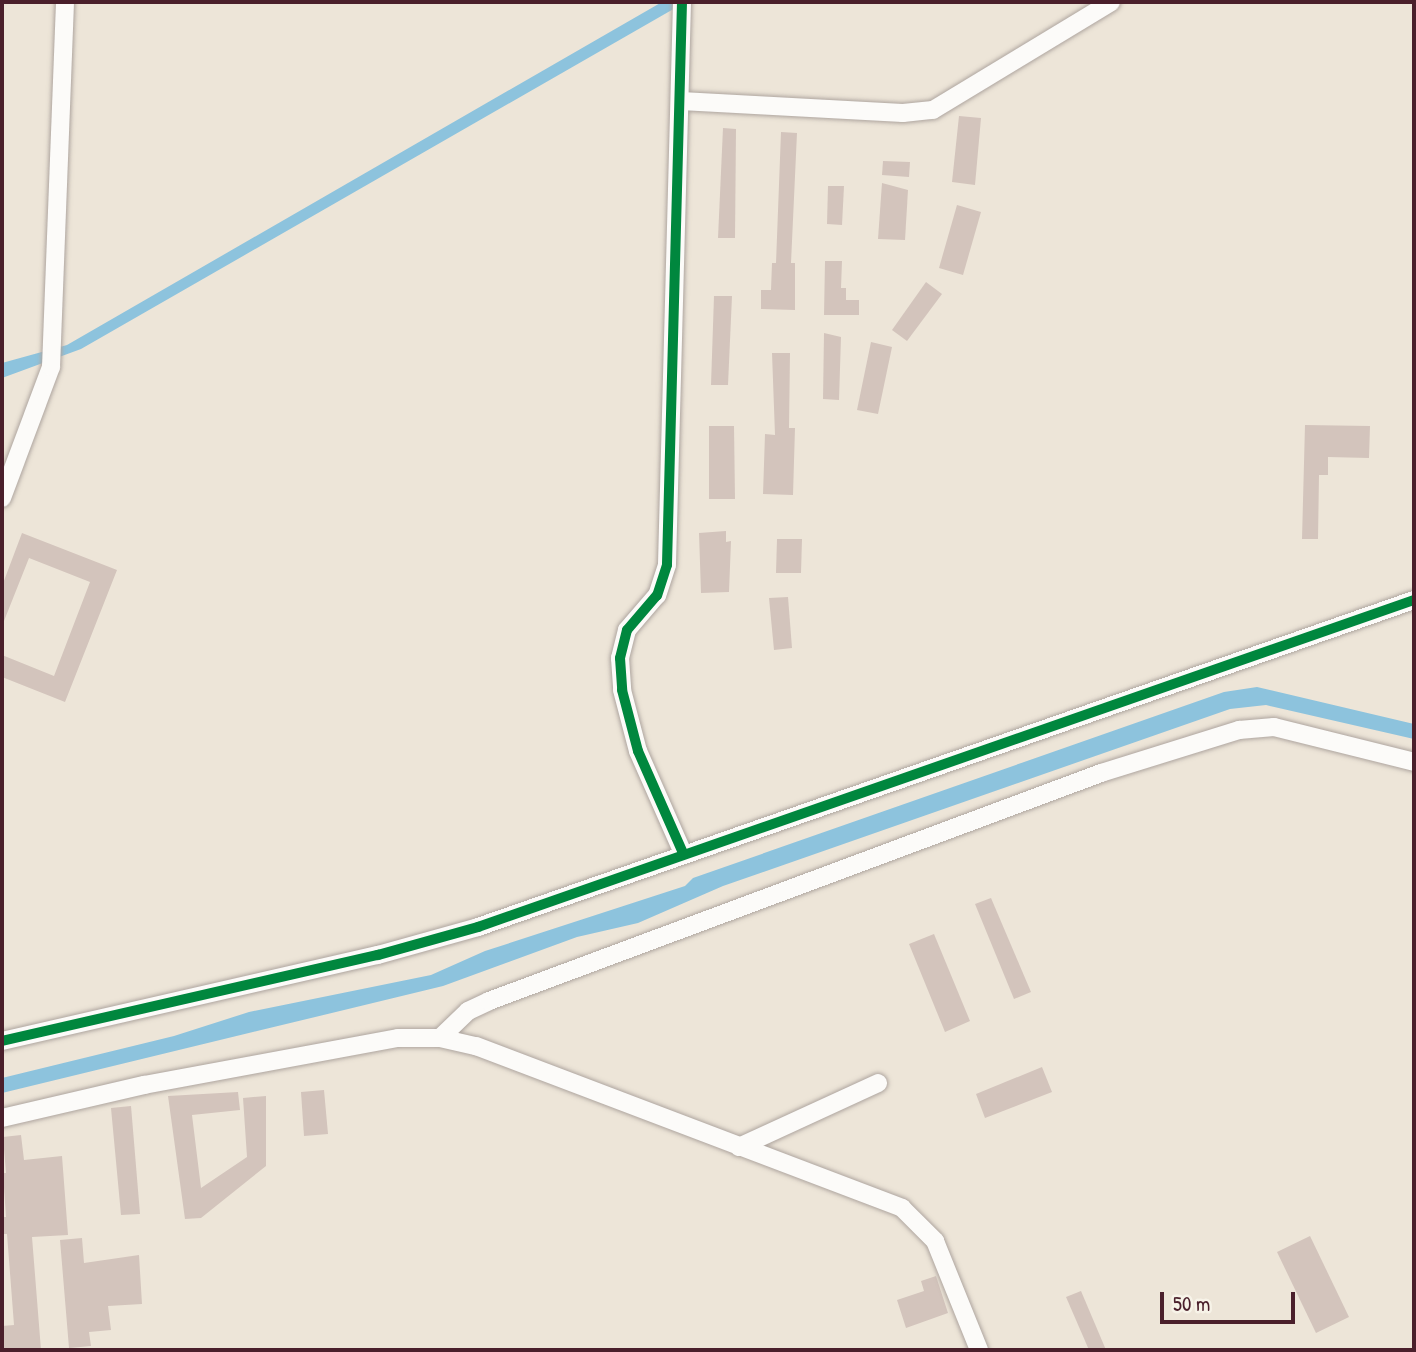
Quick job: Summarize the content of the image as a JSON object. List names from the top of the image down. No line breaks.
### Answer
{"scale_bar":"50 m"}
